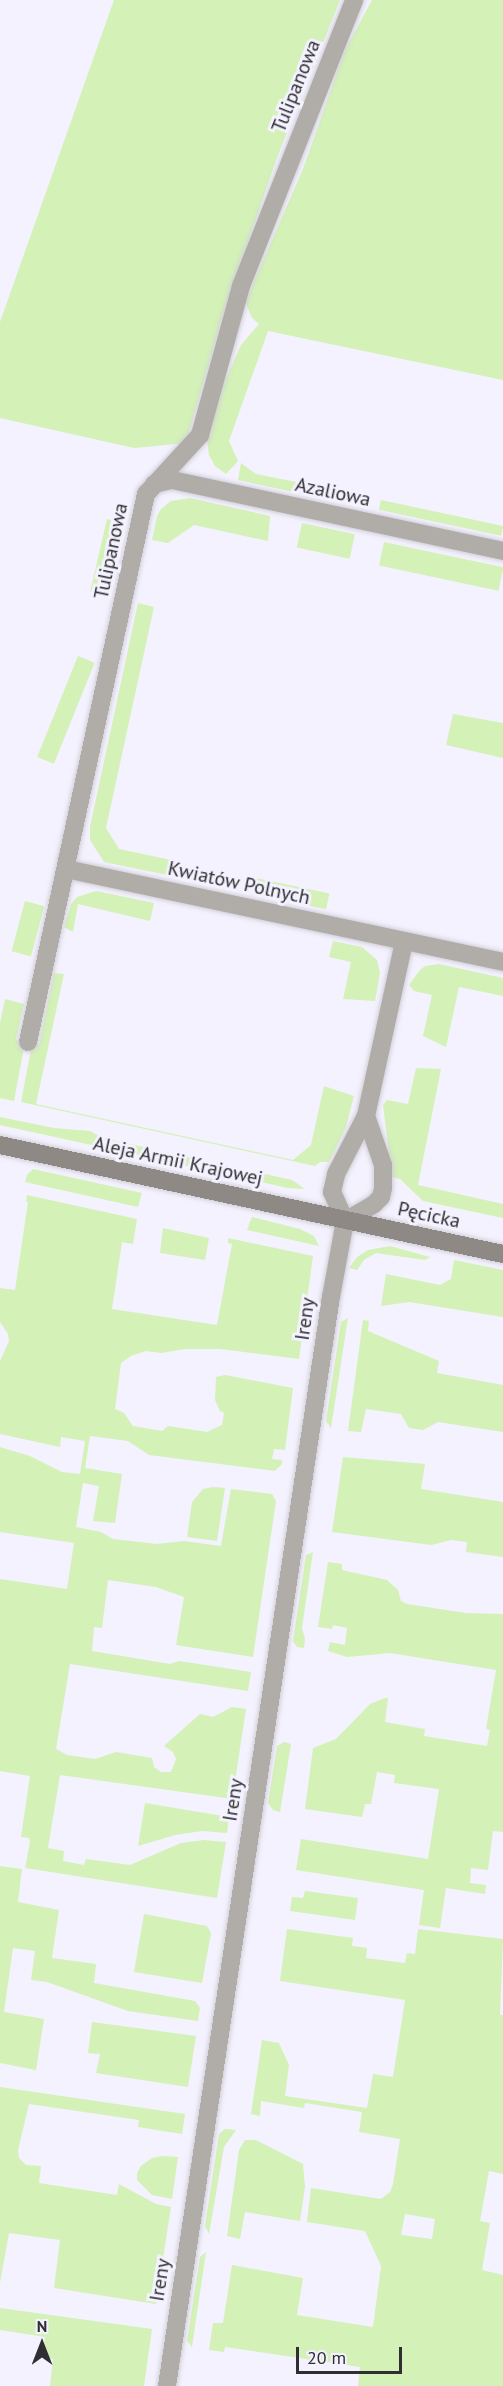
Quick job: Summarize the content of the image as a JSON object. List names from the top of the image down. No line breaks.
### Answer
{"streets":{"street":["Tulipanowa","Azaliowa","Kwiatów Polnych","Aleja Armii Krajowej","Pęcicka","Ireny"]},"crossings":[["Tulipanowa","Azaliowa"],["Tulipanowa","Kwiatów Polnych"],["Aleja Armii Krajowej","Pęcicka"],["Aleja Armii Krajowej","Ireny"],["Pęcicka","Ireny"]],"scale_bar":"20 m","north":"top"}
